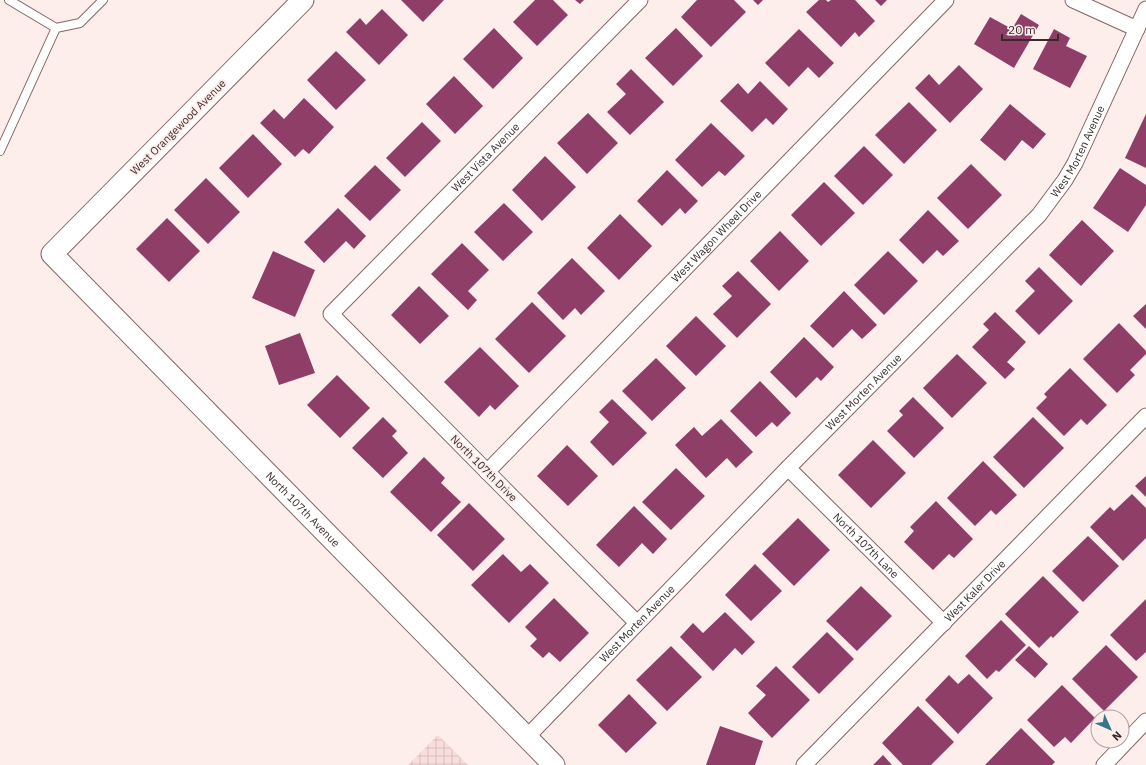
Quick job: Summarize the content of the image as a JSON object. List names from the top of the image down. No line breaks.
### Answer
{"streets":{"street":["West Orangewood Avenue","West Morten Avenue","West Vista Avenue","West Wagon Wheel Drive","North 107th Drive","North 107th Avenue","North 107th Lane","West Kaler Drive"]},"crossings":[["West Orangewood Avenue","North 107th Avenue"],["West Morten Avenue","North 107th Drive"],["West Morten Avenue","North 107th Avenue"],["West Morten Avenue","North 107th Lane"],["West Vista Avenue","North 107th Drive"],["West Wagon Wheel Drive","North 107th Drive"],["North 107th Lane","West Kaler Drive"]],"scale_bar":"20 m","north":"bottom right"}
